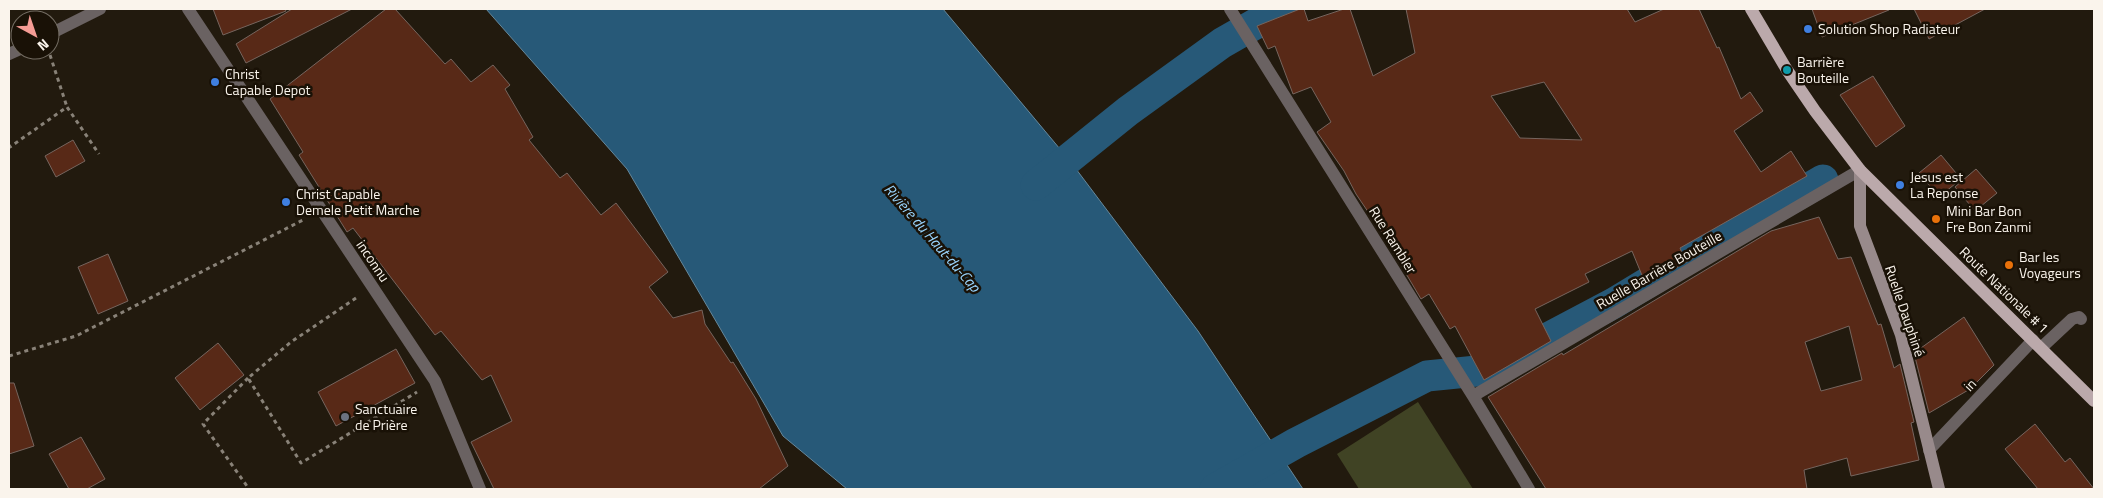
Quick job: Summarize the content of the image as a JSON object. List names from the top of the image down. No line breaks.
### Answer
{"streets":{"main road":["Route Nationale # 1"],"street":["Rue Rambler","inconnu","Ruelle Barrière Bouteille","Ruelle Dauphiné","in"]},"crossings":[["Rue Rambler","Ruelle Barrière Bouteille"],["Ruelle Barrière Bouteille","Route Nationale # 1"],["Ruelle Barrière Bouteille","Ruelle Dauphiné"],["Route Nationale # 1","Ruelle Dauphiné"],["Route Nationale # 1","in"],["Ruelle Dauphiné","in"]],"water":["Rivière du Haut-du-Cap"],"places":["Solution Shop Radiateur","Barrière Bouteille","Christ Capable Depot","Jesus est La Reponse","Christ Capable Demele Petit Marche","Mini Bar Bon Fre Bon Zanmi","Bar les Voyageurs","Sanctuaire de Prière"],"north":"bottom right"}
